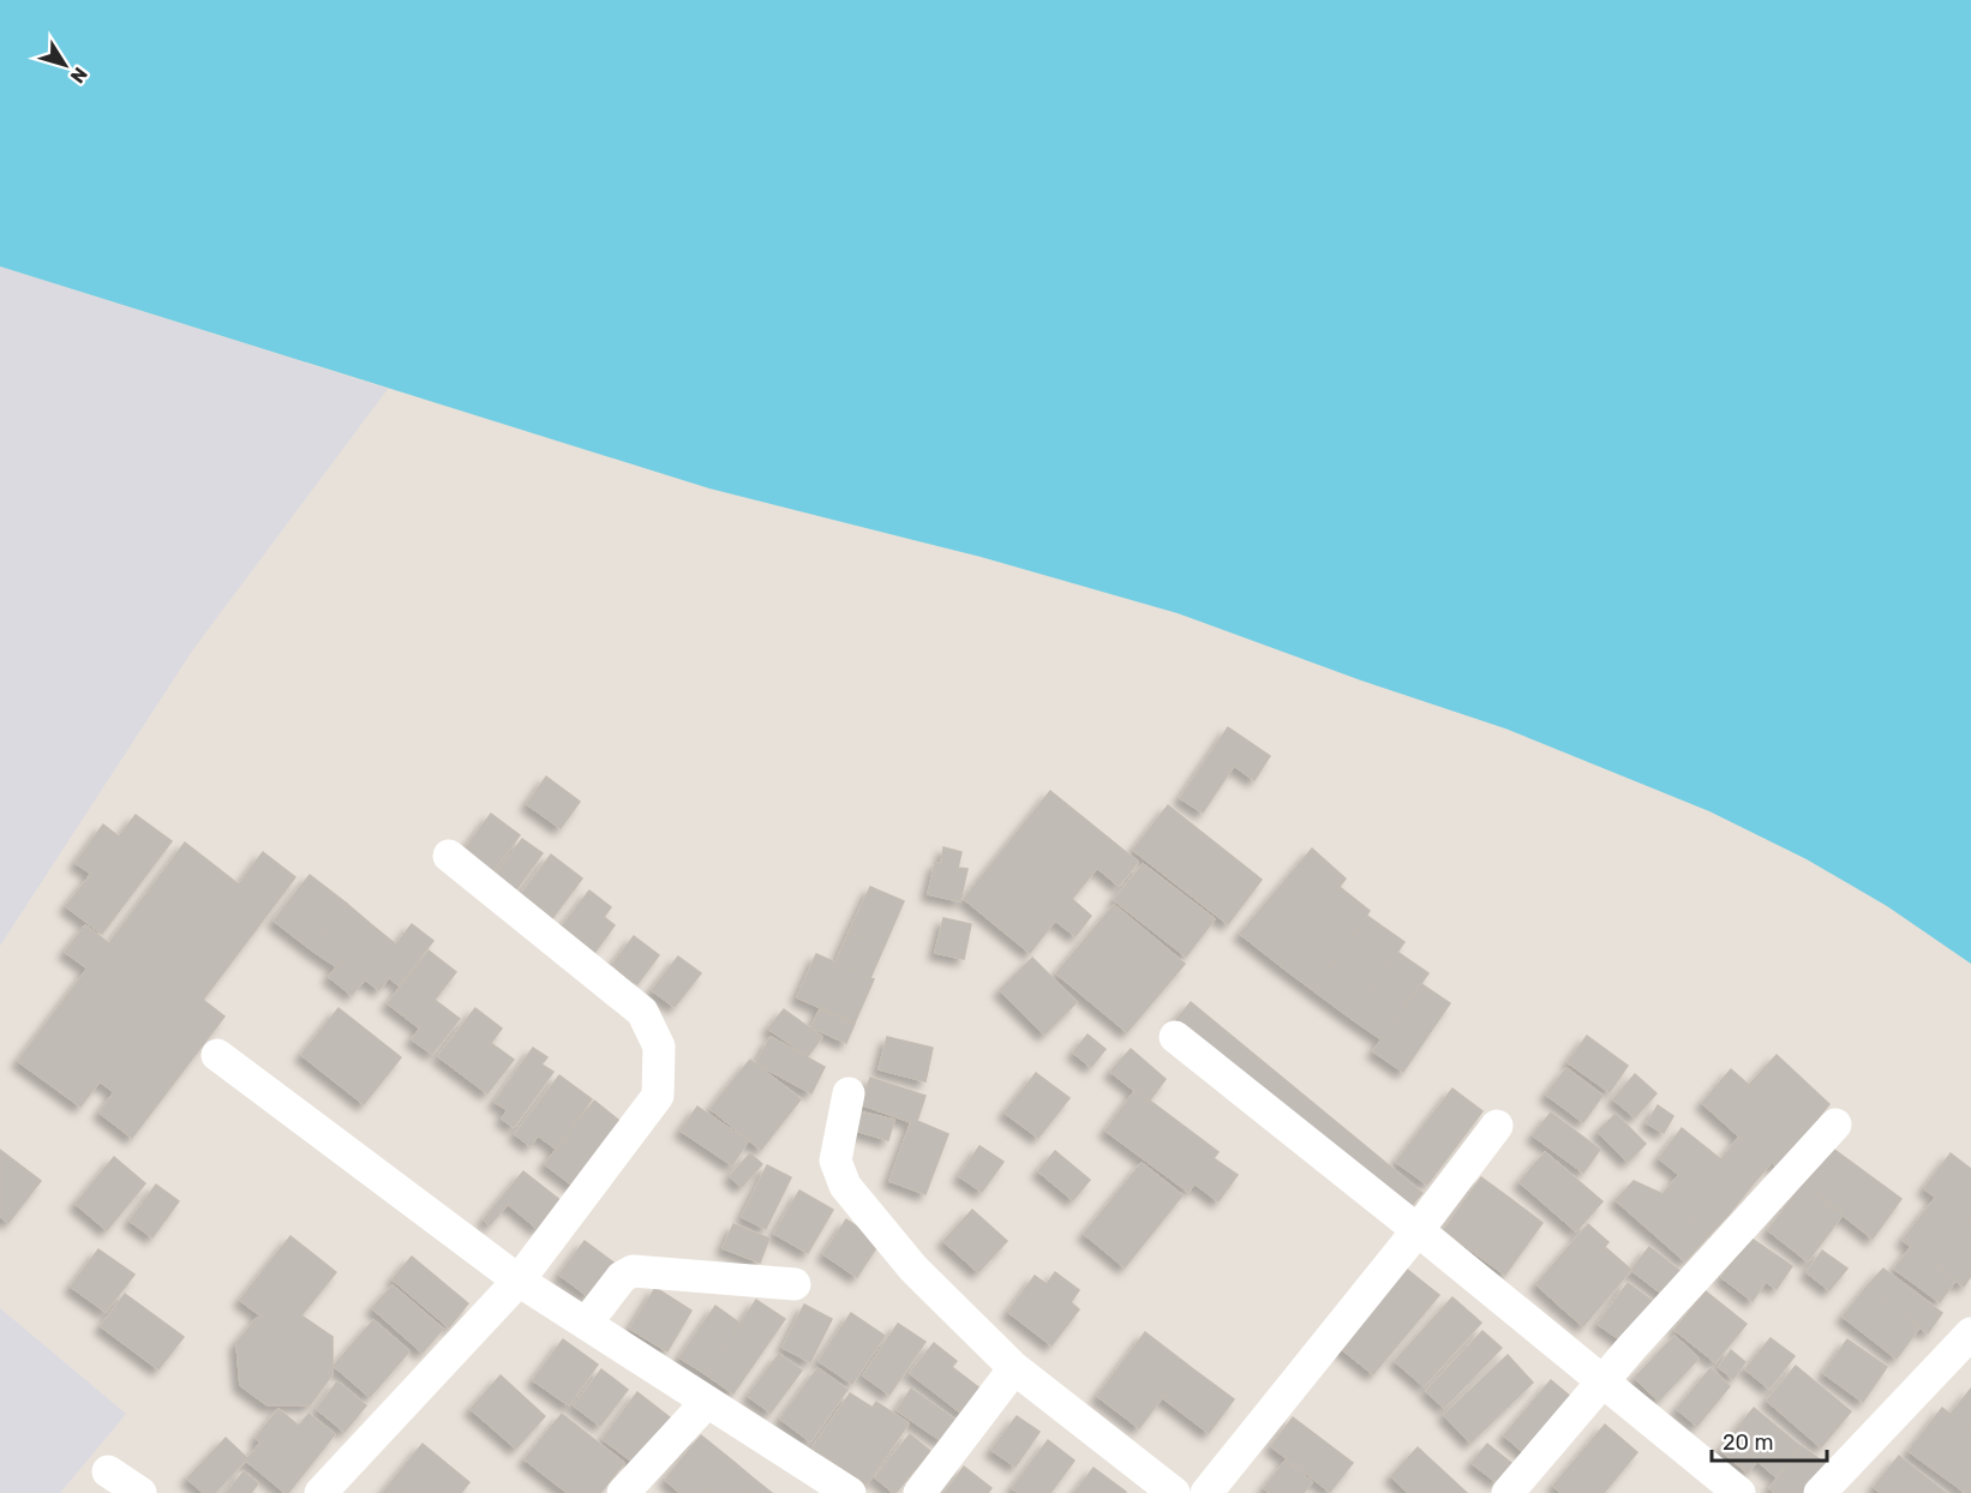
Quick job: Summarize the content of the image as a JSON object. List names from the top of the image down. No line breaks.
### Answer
{"scale_bar":"20 m","north":"bottom right"}
